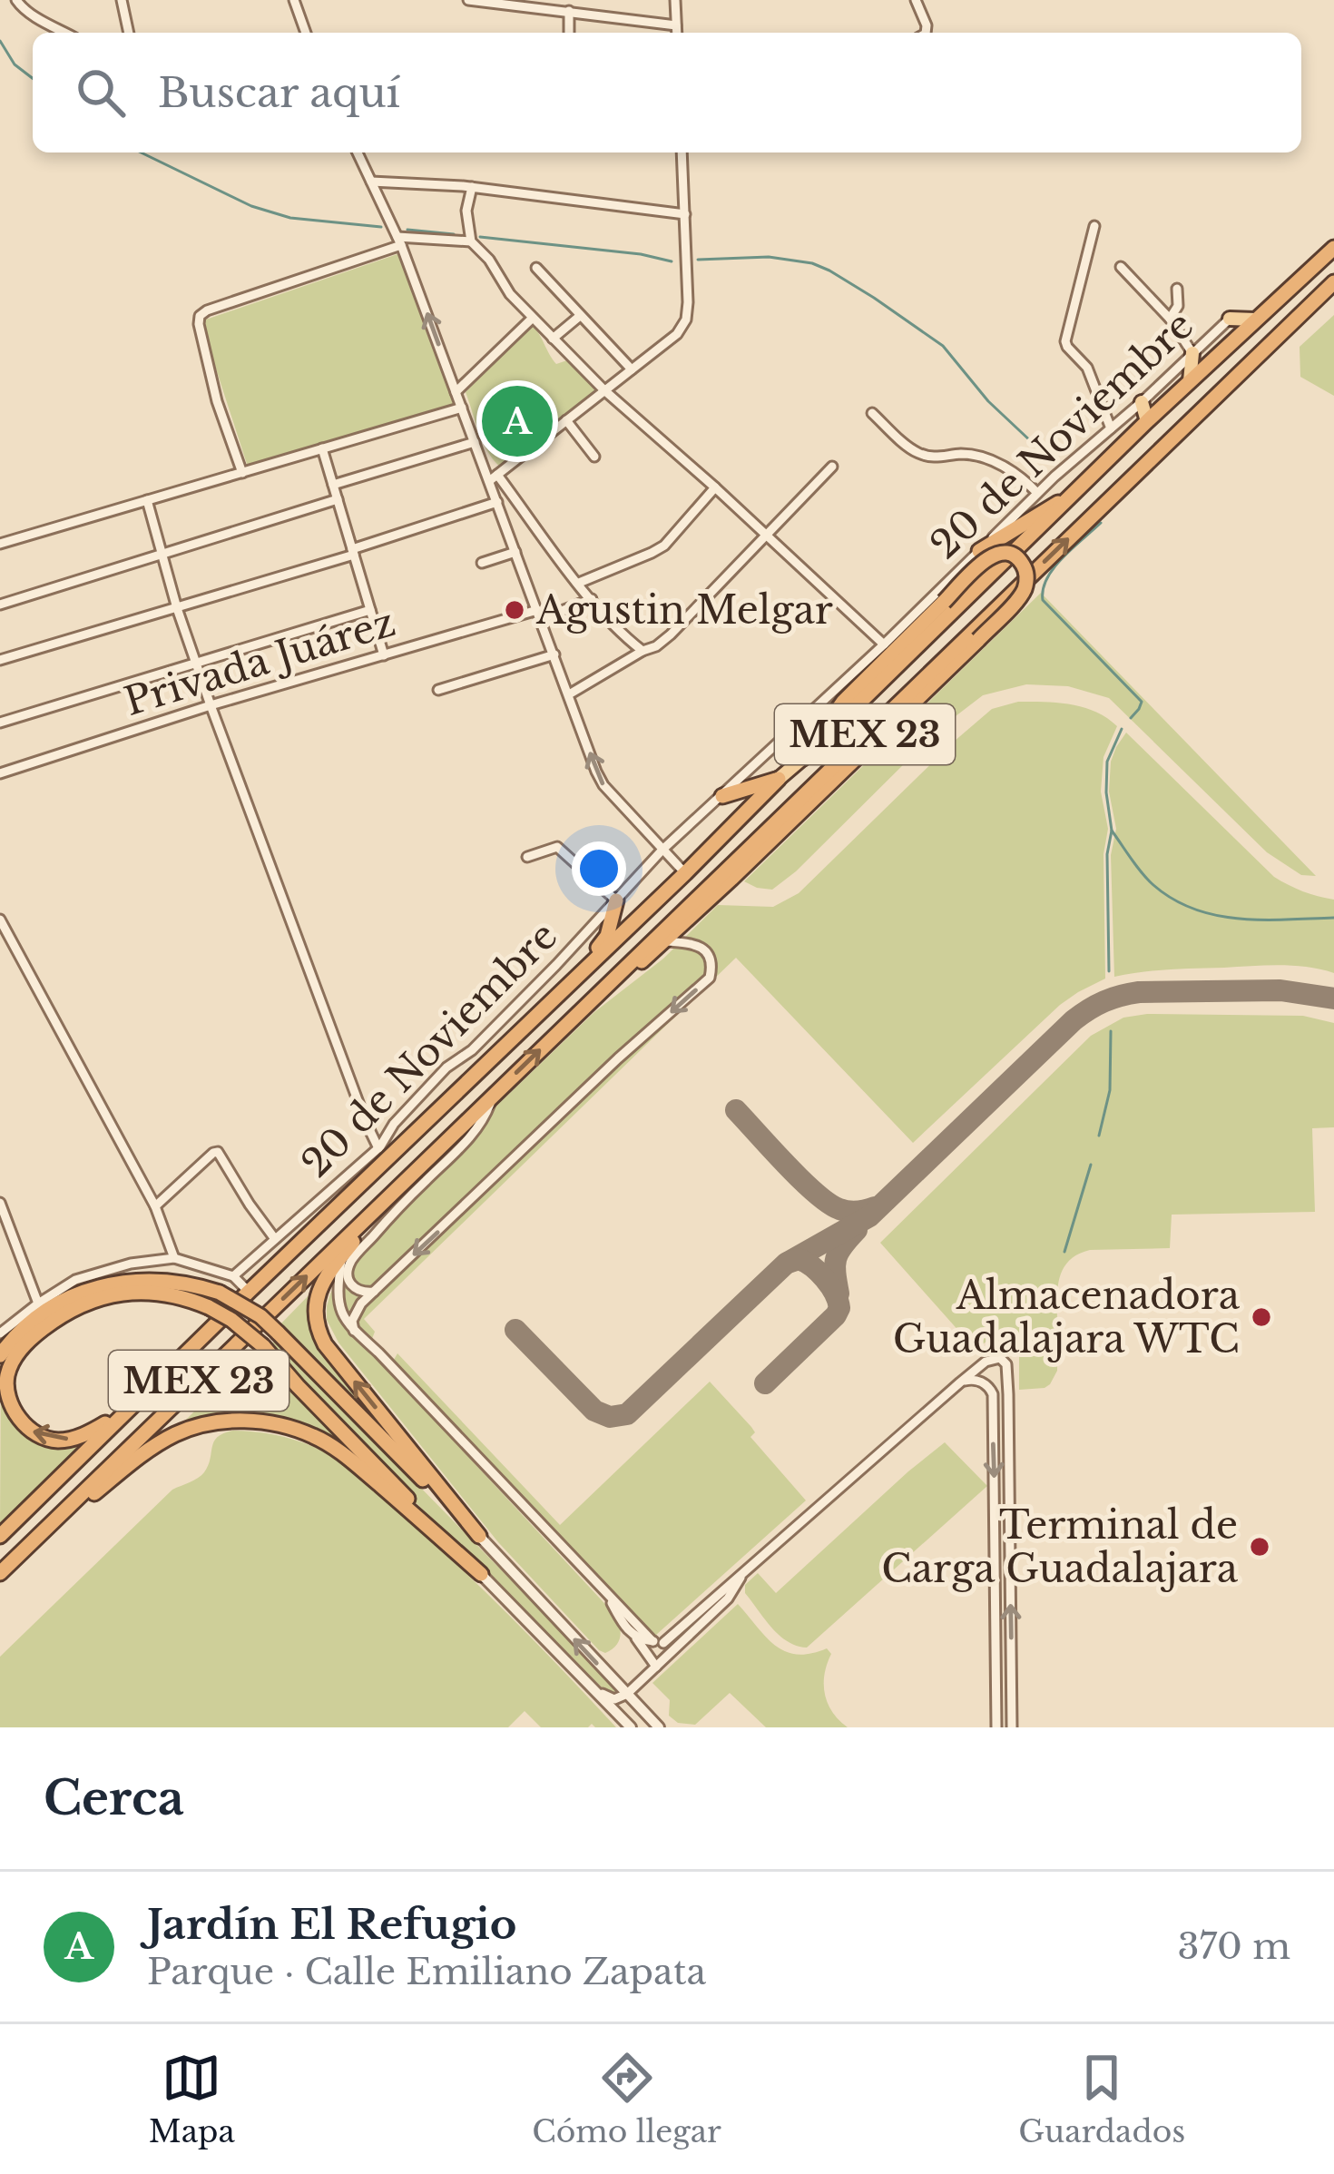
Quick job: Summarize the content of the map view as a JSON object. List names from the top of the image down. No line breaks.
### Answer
{"streets":{"highway":["MEX 23"],"street":["20 de Noviembre","Privada Juárez"]},"places":["Agustin Melgar","Almacenadora Guadalajara WTC","Terminal de Carga Guadalajara"],"page":{"search":"Buscar aquí","pins":"A","heading":"Cerca","list":[{"mark":"A","name":"Jardín El Refugio","note":"Parque · Calle Emiliano Zapata","value":"370 m"}],"nav":["Mapa","Cómo llegar","Guardados"]}}
